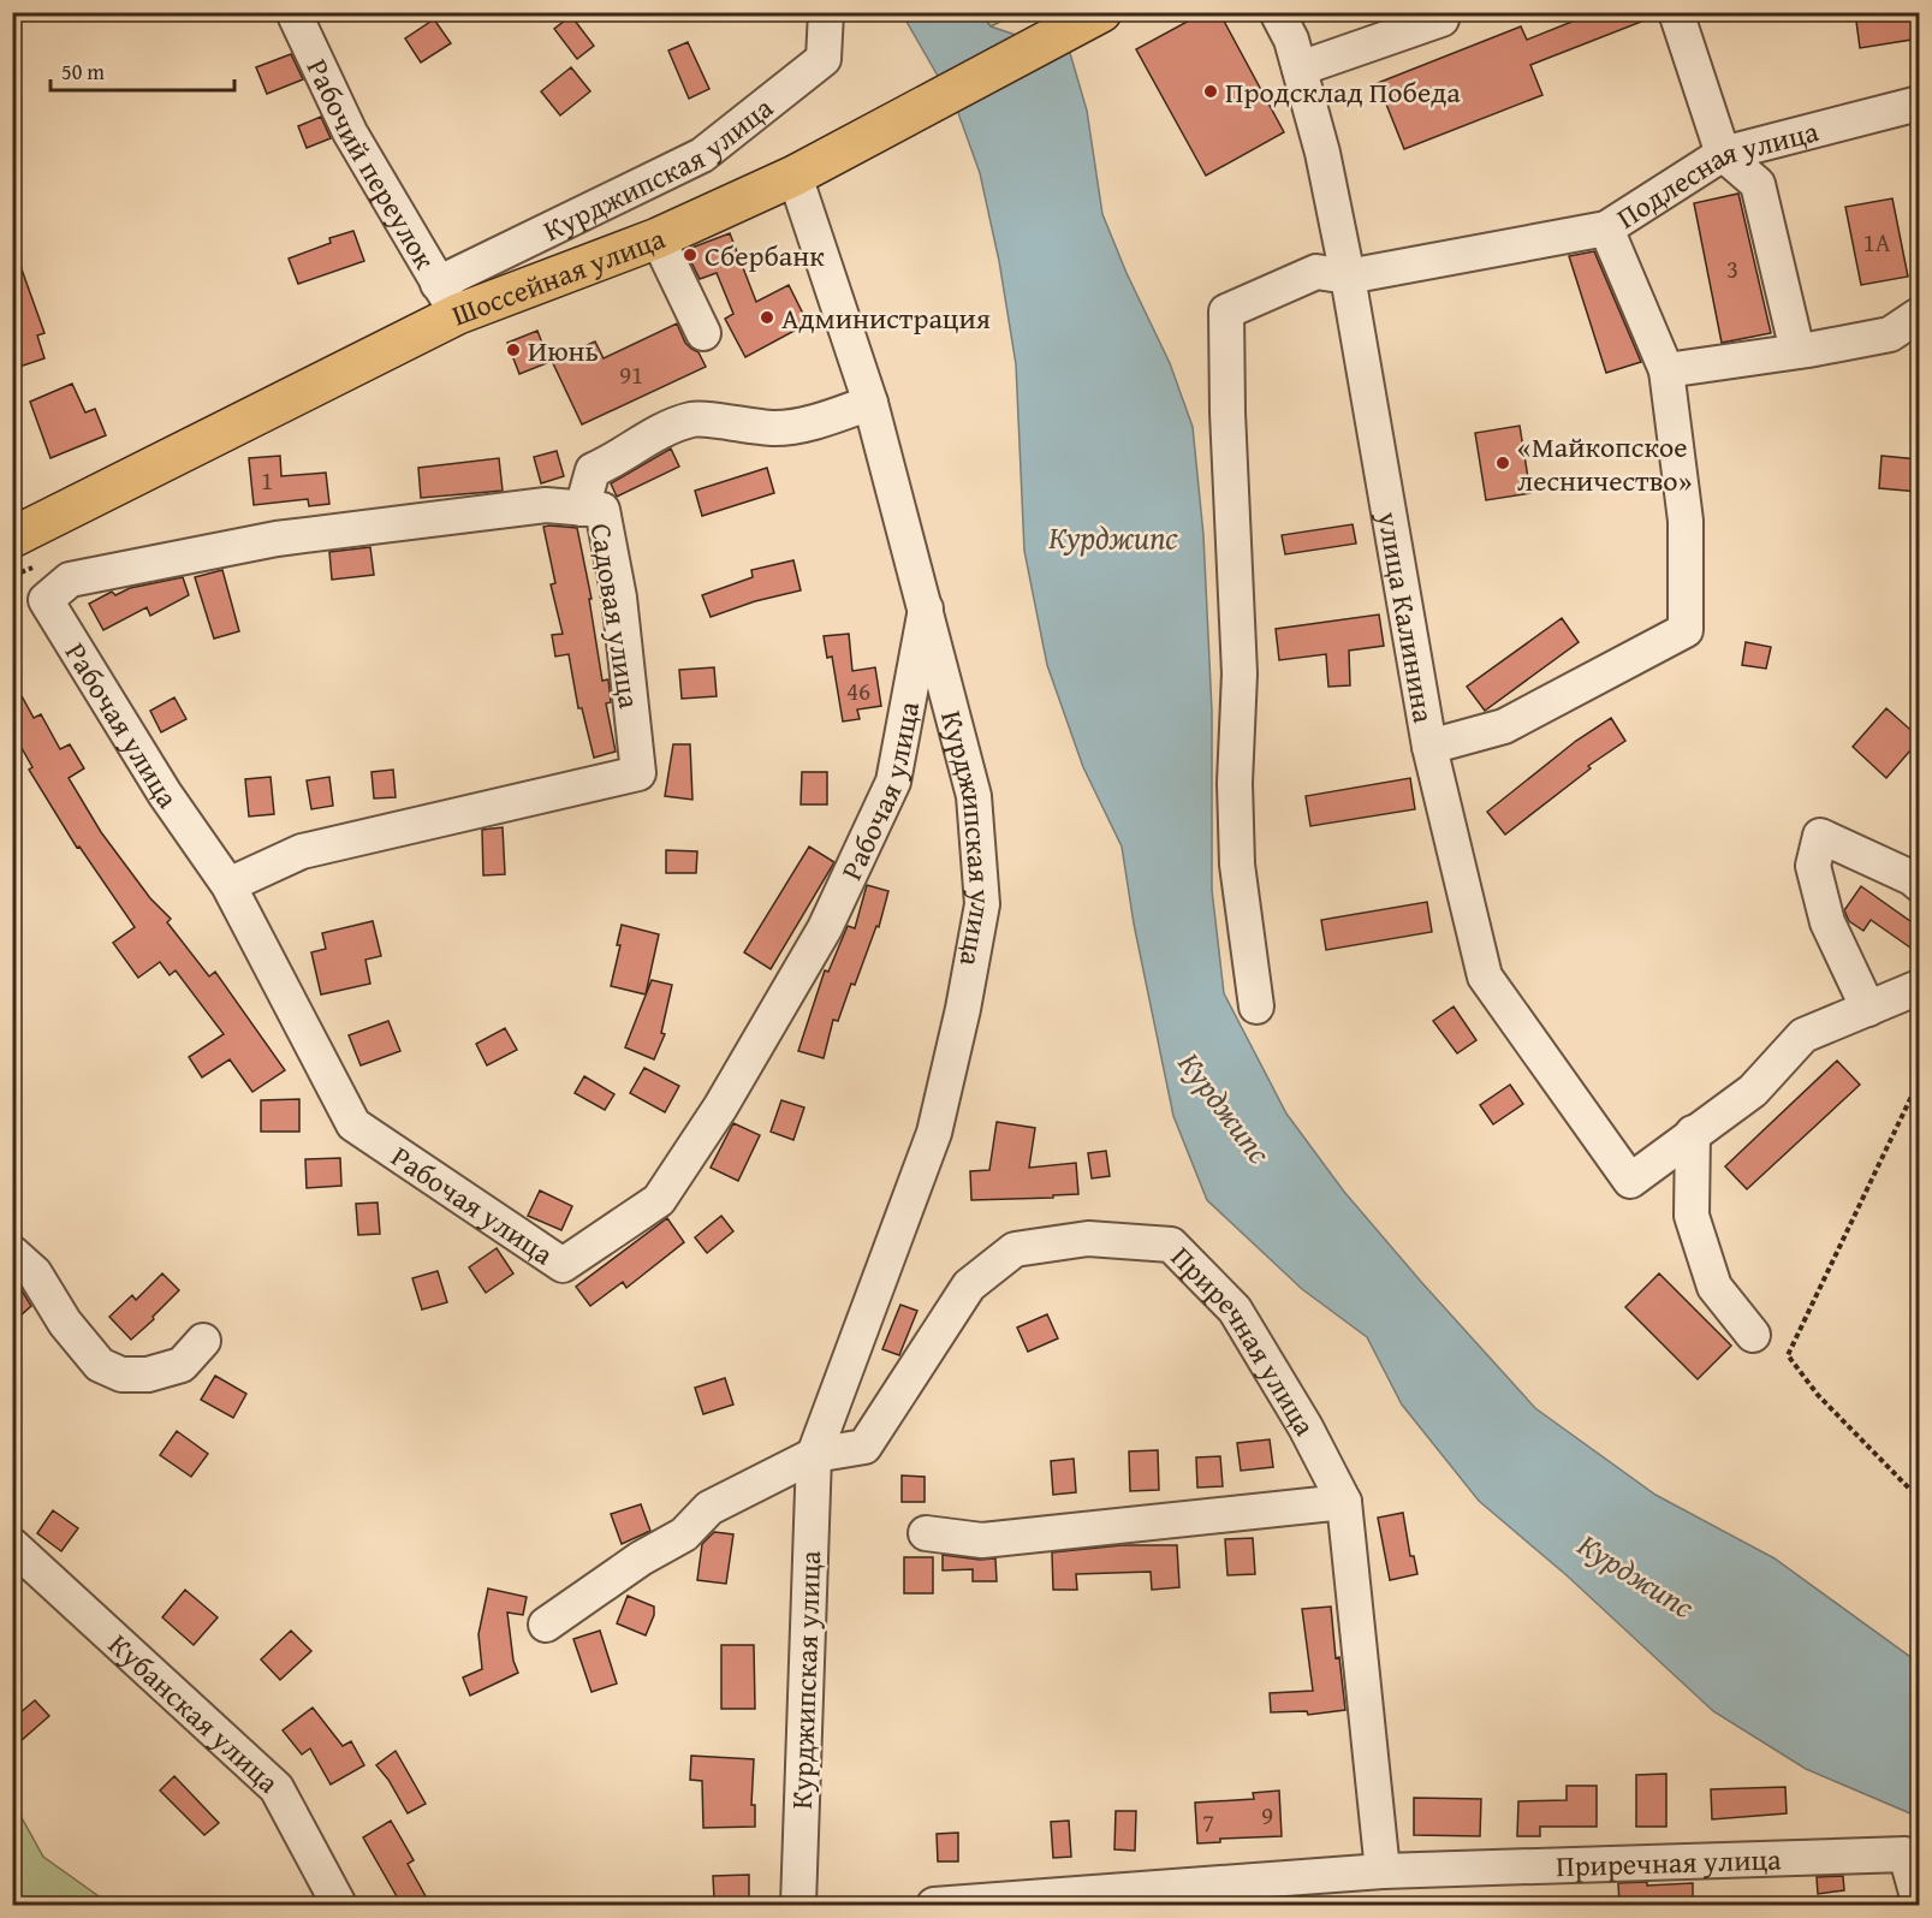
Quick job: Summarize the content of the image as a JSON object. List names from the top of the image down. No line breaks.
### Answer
{"streets":{"main road":["Шоссейная улица"],"street":["Рабочий переулок","Курджипская улица","Подлесная улица","Садовая улица","улица Калинина","Рабочая улица","Приречная улица","Кубанская улица"]},"crossings":[["Рабочий переулок","Курджипская улица"],["Рабочий переулок","Шоссейная улица"],["Курджипская улица","Шоссейная улица"],["Курджипская улица","Рабочая улица"],["Курджипская улица","Приречная улица"],["Подлесная улица","улица Калинина"],["Садовая улица","Рабочая улица"]],"water":["Курджипс"],"places":["Продсклад Победа","Сбербанк","Администрация","Июнь","«Майкопское лесничество»"],"house_numbers":["1А","3","91","1","46","9","7"],"scale_bar":"50 m"}
